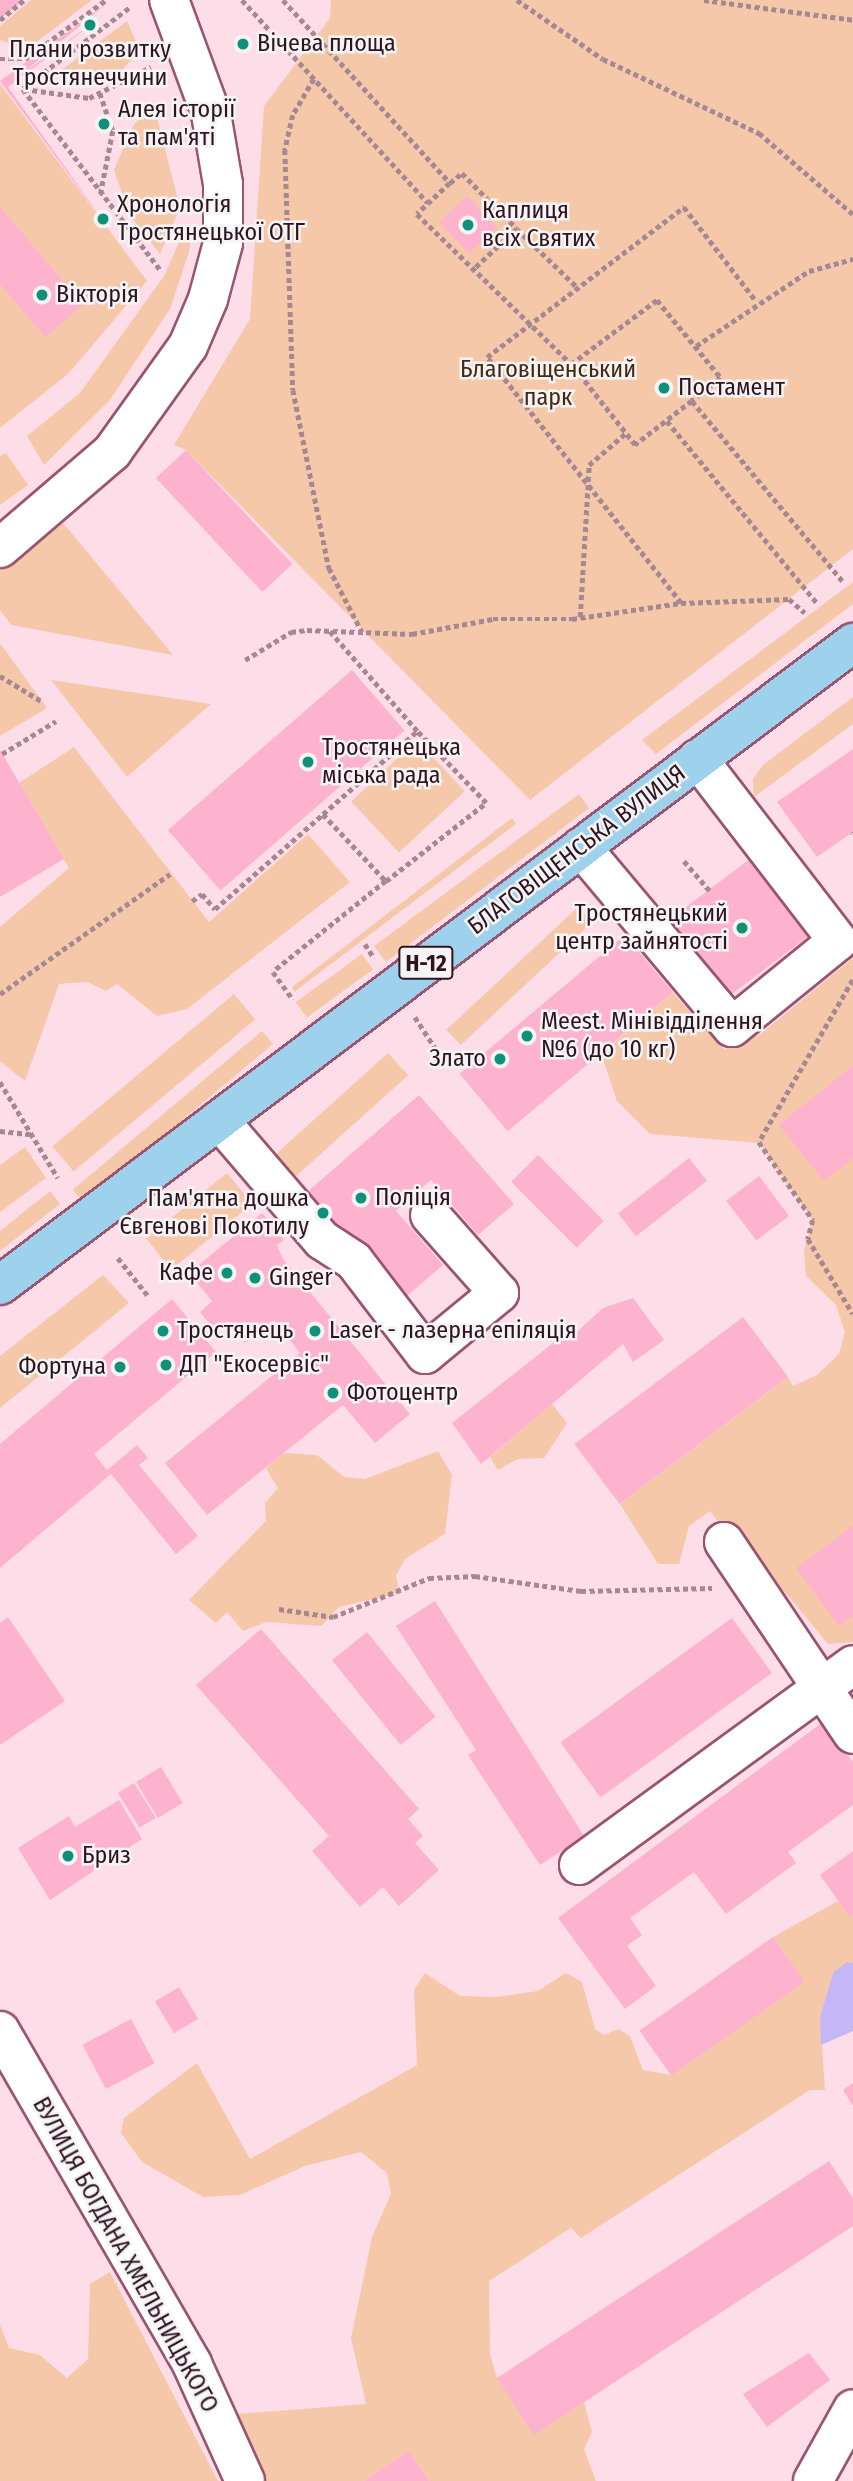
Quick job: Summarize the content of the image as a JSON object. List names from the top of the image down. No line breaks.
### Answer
{"streets":{"main road":["БЛАГОВІЩЕНСЬКА ВУЛИЦЯ","Н-12"],"street":["ВУЛИЦЯ БОГДАНА ХМЕЛЬНИЦЬКОГО"]},"parks":["Благовіщенський парк"],"places":["Плани розвитку Тростянеччини","Вічева площа","Алея історії та пам'яті","Хронологія Тростянецької ОТГ","Каплиця всіх Святих","Вікторія","Постамент","Тростянецька міська рада","Тростянецький центр зайнятості","Meest. Мінівідділення №6 (до 10 кг)","Злато","Поліція","Пам'ятна дошка Євгенові Покотилу","Кафе","Ginger","Тростянець","Laser - лазерна епіляція","ДП \"Екосервіс\"","Фортуна","Фотоцентр","Бриз"]}
